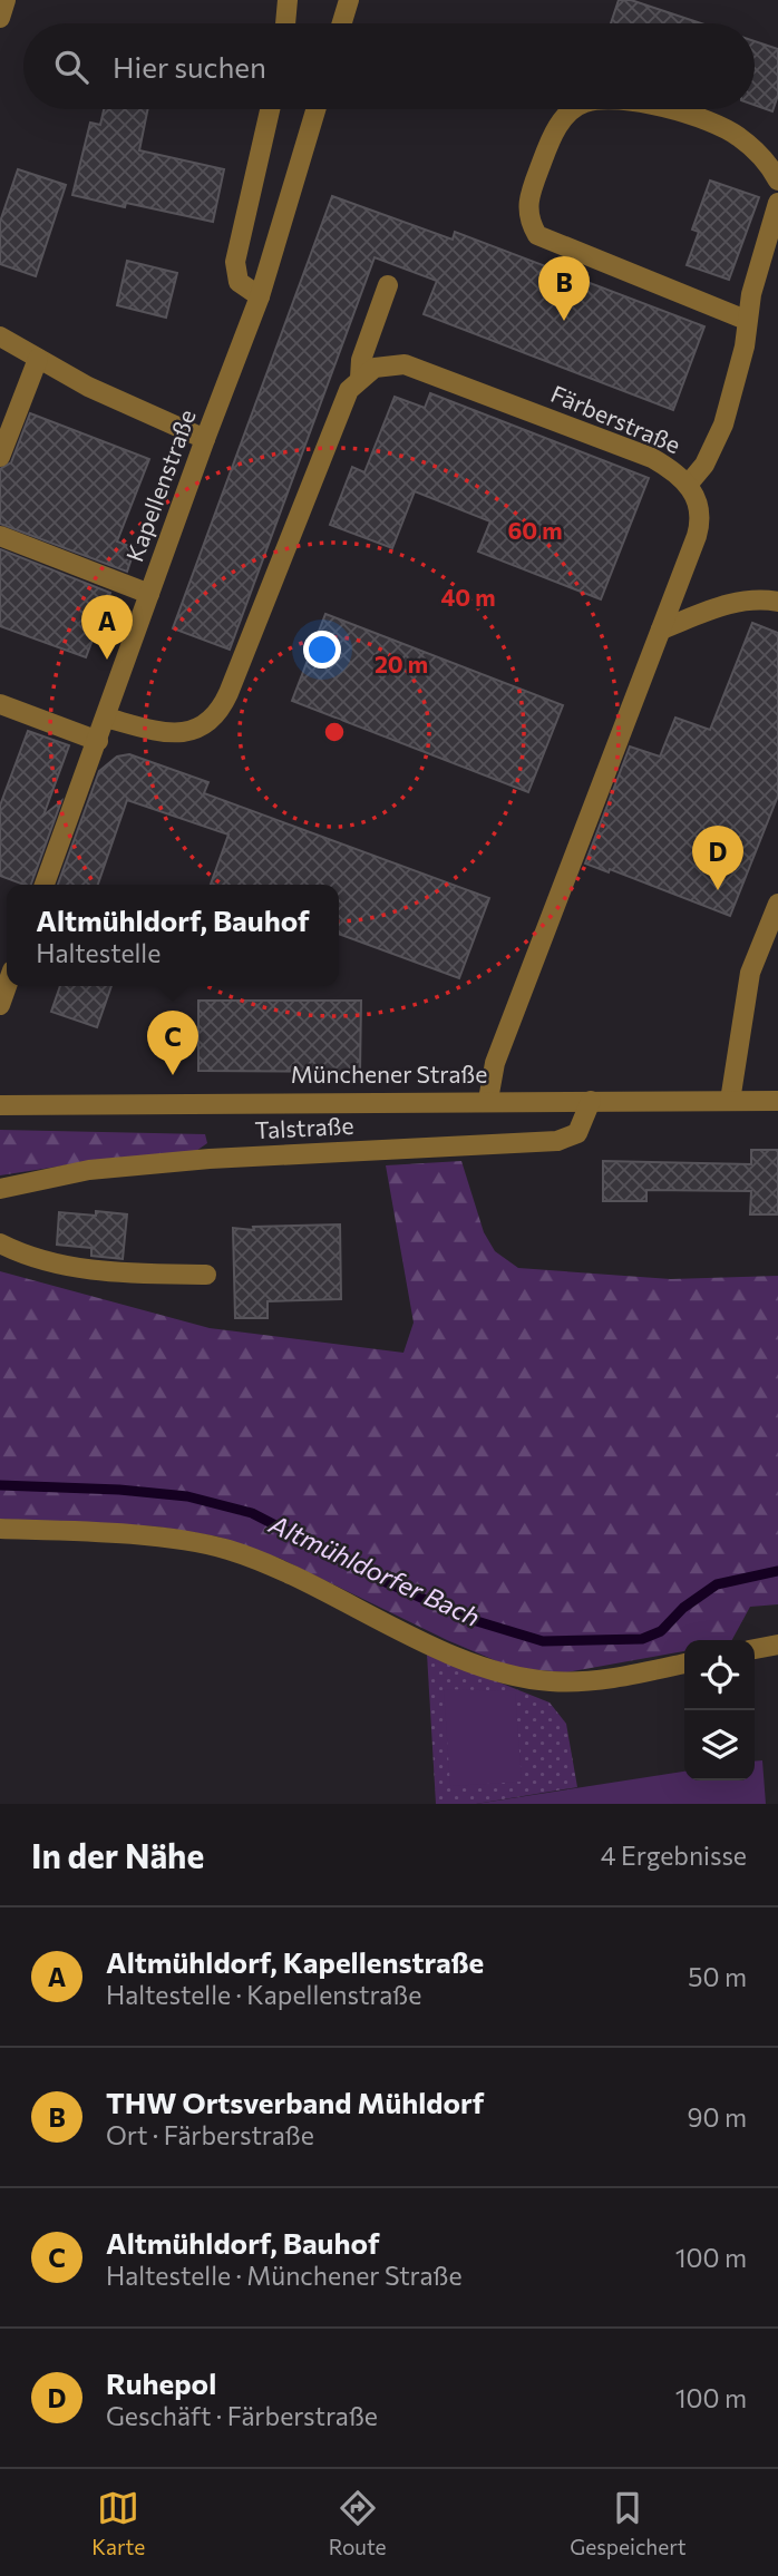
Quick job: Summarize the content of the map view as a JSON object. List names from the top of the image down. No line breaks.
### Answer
{"streets":{"street":["Färberstraße","Kapellenstraße","Münchener Straße","Talstraße"]},"crossings":[["Färberstraße","Münchener Straße"],["Münchener Straße","Talstraße"]],"water":["Altmühldorfer Bach"],"page":{"search":"Hier suchen","pins":["B","A","D","C"],"popup":["Altmühldorf, Bauhof","Haltestelle"],"heading":["In der Nähe","4 Ergebnisse"],"list":[{"mark":"A","name":"Altmühldorf, Kapellenstraße","note":"Haltestelle · Kapellenstraße","value":"50 m"},{"mark":"B","name":"THW Ortsverband Mühldorf","note":"Ort · Färberstraße","value":"90 m"},{"mark":"C","name":"Altmühldorf, Bauhof","note":"Haltestelle · Münchener Straße","value":"100 m"},{"mark":"D","name":"Ruhepol","note":"Geschäft · Färberstraße","value":"100 m"}],"nav":["Karte","Route","Gespeichert"]},"rings":["60 m","40 m","20 m"]}
